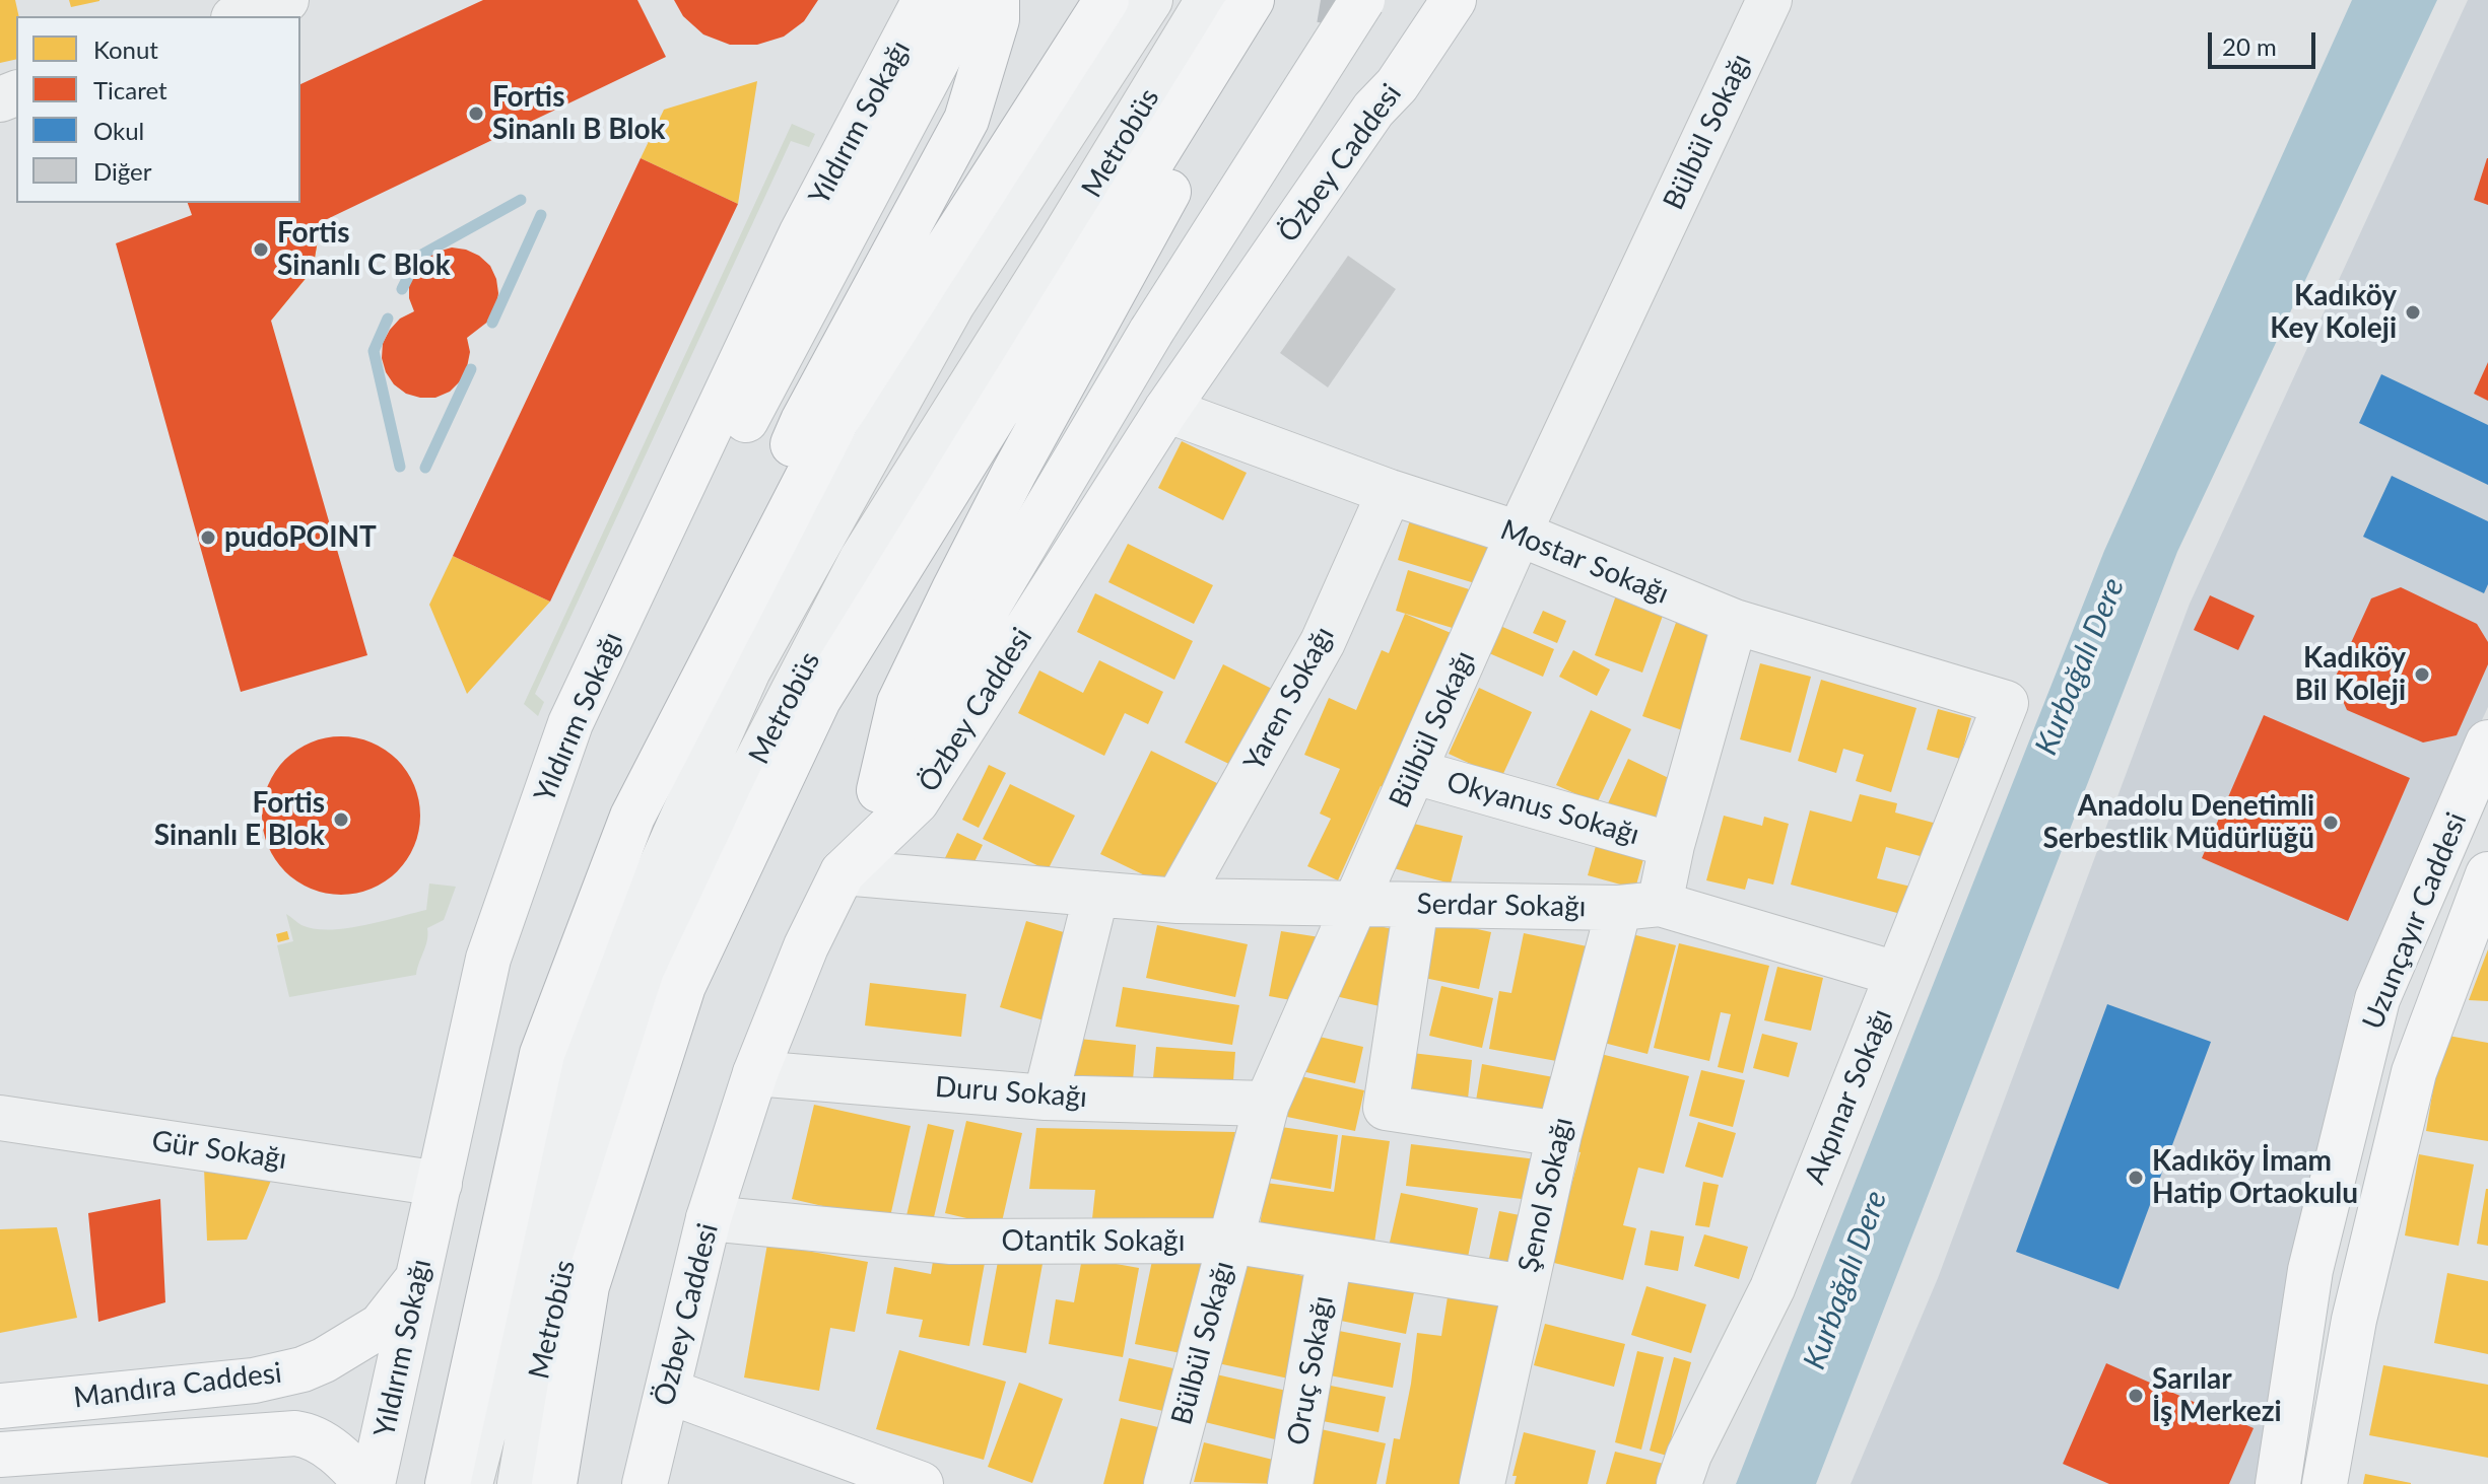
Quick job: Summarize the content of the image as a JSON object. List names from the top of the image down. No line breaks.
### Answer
{"streets":{"main road":["Yıldırım Sokağı","Özbey Caddesi","Uzunçayır Caddesi","Mandıra Caddesi"],"street":["Bülbül Sokağı","Metrobüs","Mostar Sokağı","Yaren Sokağı","Okyanus Sokağı","Serdar Sokağı","Duru Sokağı","Akpınar Sokağı","Gür Sokağı","Şenol Sokağı","Otantik Sokağı","Oruç Sokağı"]},"crossings":[["Yıldırım Sokağı","Gür Sokağı"],["Yıldırım Sokağı","Mandıra Caddesi"],["Bülbül Sokağı","Mostar Sokağı"],["Bülbül Sokağı","Okyanus Sokağı"],["Bülbül Sokağı","Serdar Sokağı"],["Bülbül Sokağı","Duru Sokağı"],["Bülbül Sokağı","Otantik Sokağı"],["Özbey Caddesi","Mostar Sokağı"],["Özbey Caddesi","Serdar Sokağı"],["Özbey Caddesi","Duru Sokağı"],["Özbey Caddesi","Otantik Sokağı"],["Mostar Sokağı","Yaren Sokağı"],["Mostar Sokağı","Akpınar Sokağı"],["Mostar Sokağı","Şenol Sokağı"],["Yaren Sokağı","Serdar Sokağı"],["Okyanus Sokağı","Şenol Sokağı"],["Serdar Sokağı","Akpınar Sokağı"],["Serdar Sokağı","Şenol Sokağı"],["Şenol Sokağı","Otantik Sokağı"],["Otantik Sokağı","Oruç Sokağı"]],"water":["Kurbağalı Dere"],"places":["Fortis Sinanlı B Blok","Fortis Sinanlı C Blok","Kadıköy Key Koleji","pudoPOINT","Kadıköy Bil Koleji","Fortis Sinanlı E Blok","Anadolu Denetimli Serbestlik Müdürlüğü","Kadıköy İmam Hatip Ortaokulu","Sarılar İş Merkezi"],"legend":["Konut","Ticaret","Okul","Diğer"],"scale_bar":"20 m"}
